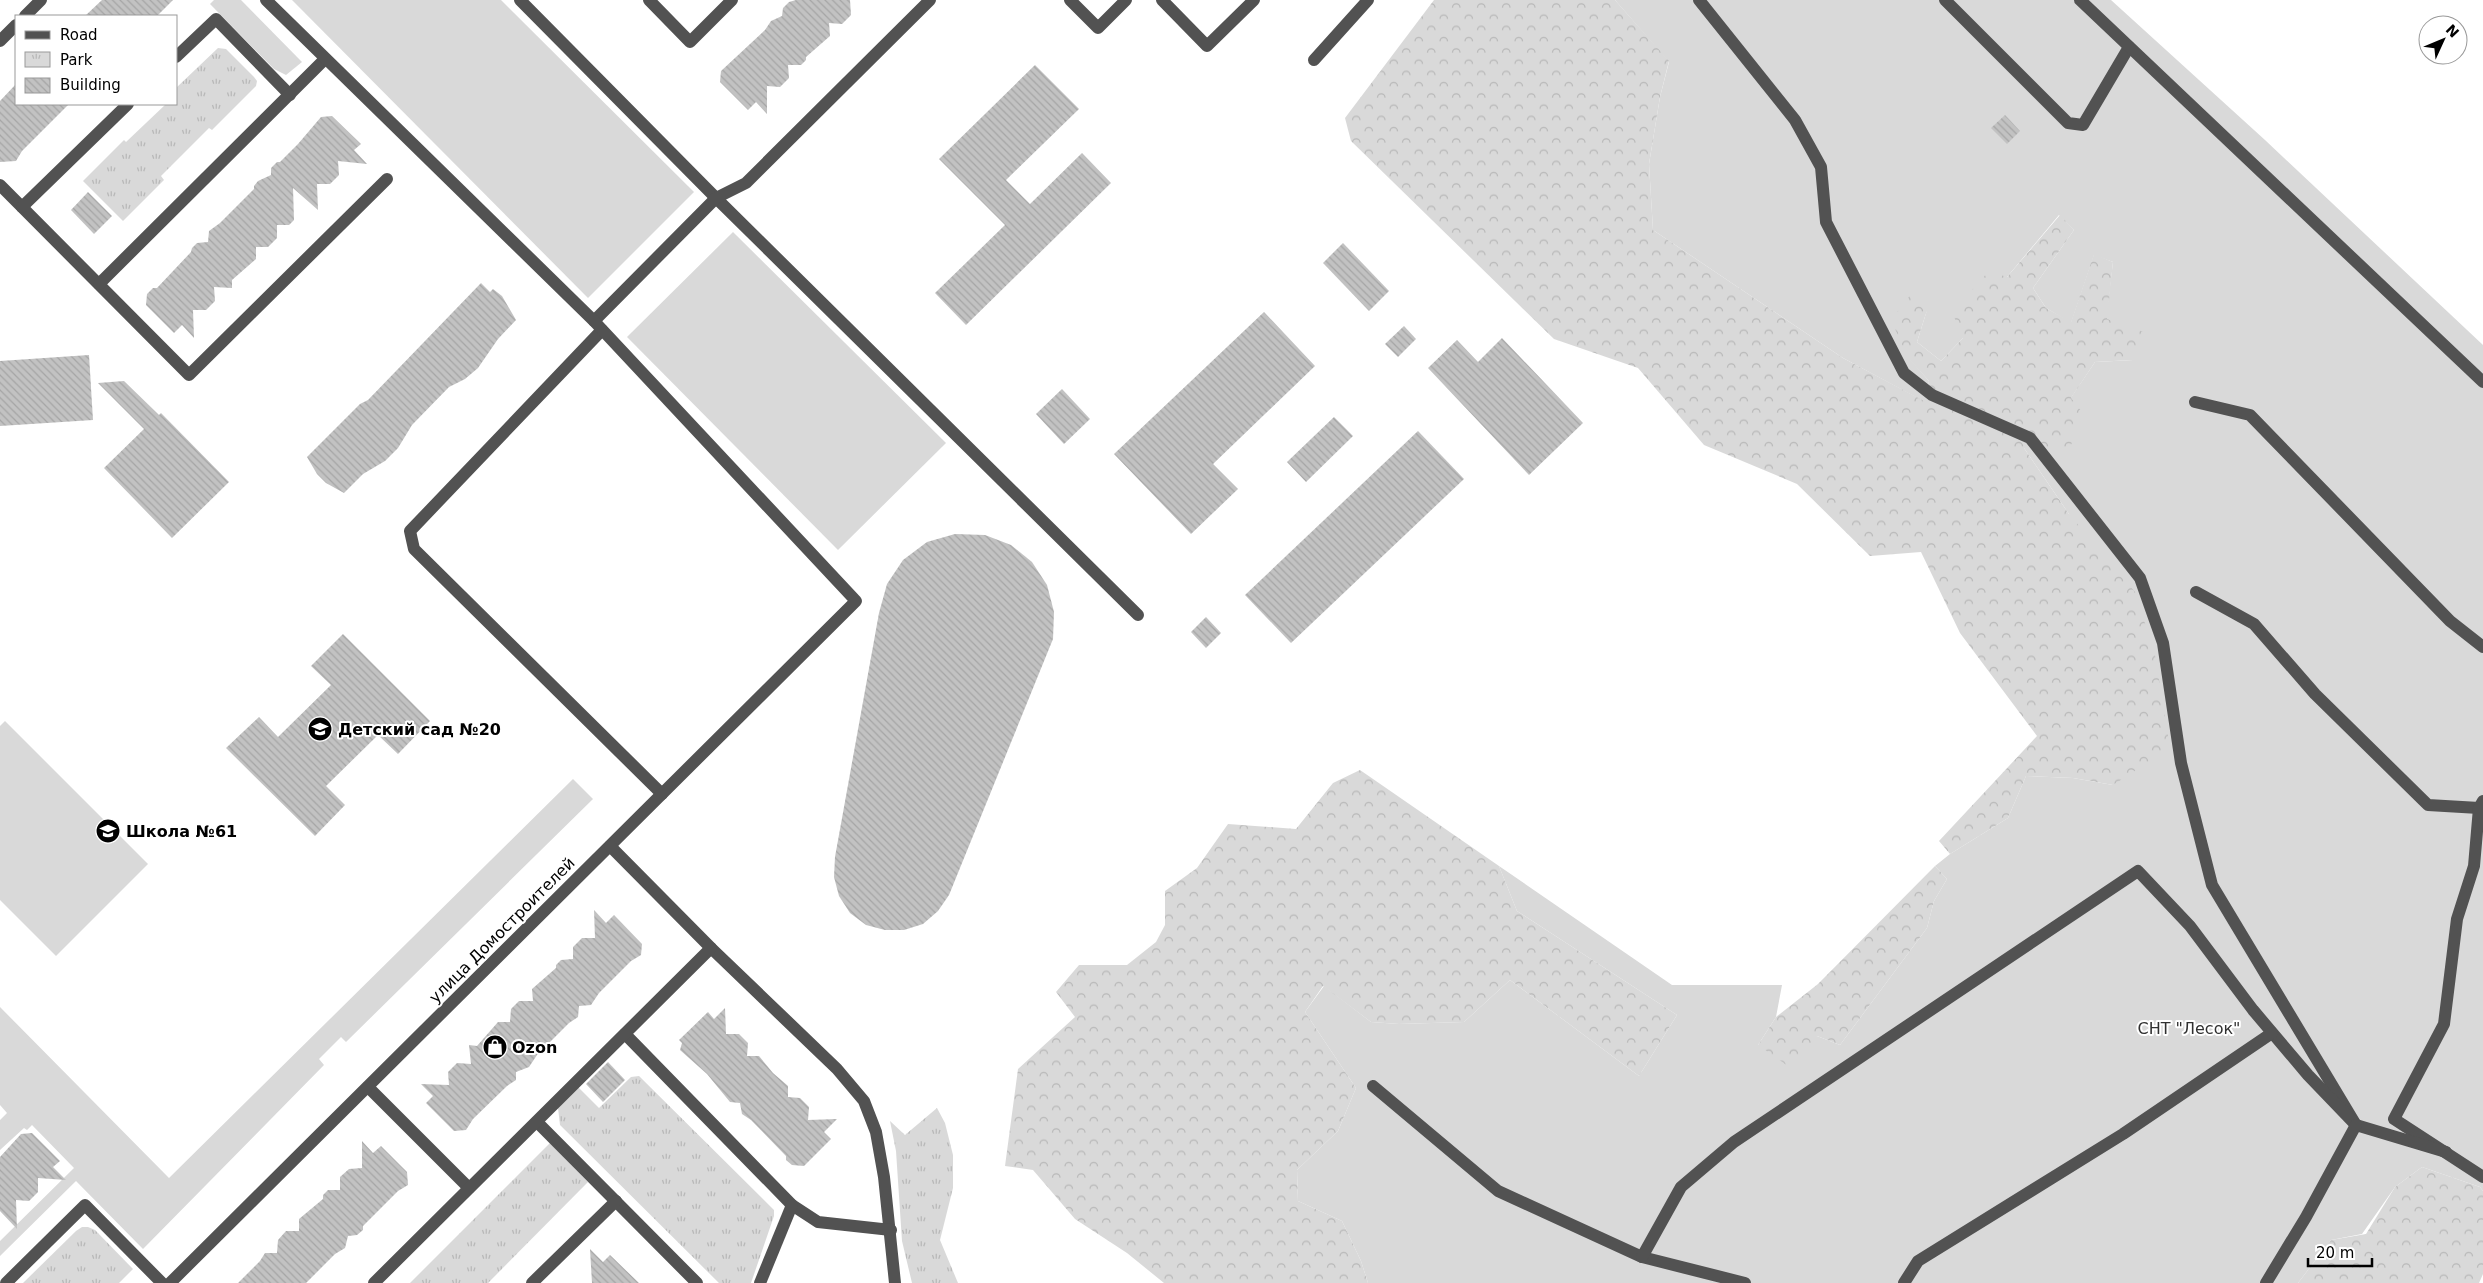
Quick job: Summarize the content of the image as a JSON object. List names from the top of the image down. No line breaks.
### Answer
{"streets":{"street":["улица Домостроителей"]},"parks":["СНТ \"Лесок\""],"places":{"school or university":["Детский сад №20","Школа №61"],"shop":["Ozon"]},"legend":["Road","Park","Building"],"scale_bar":"20 m","north":"top right"}
